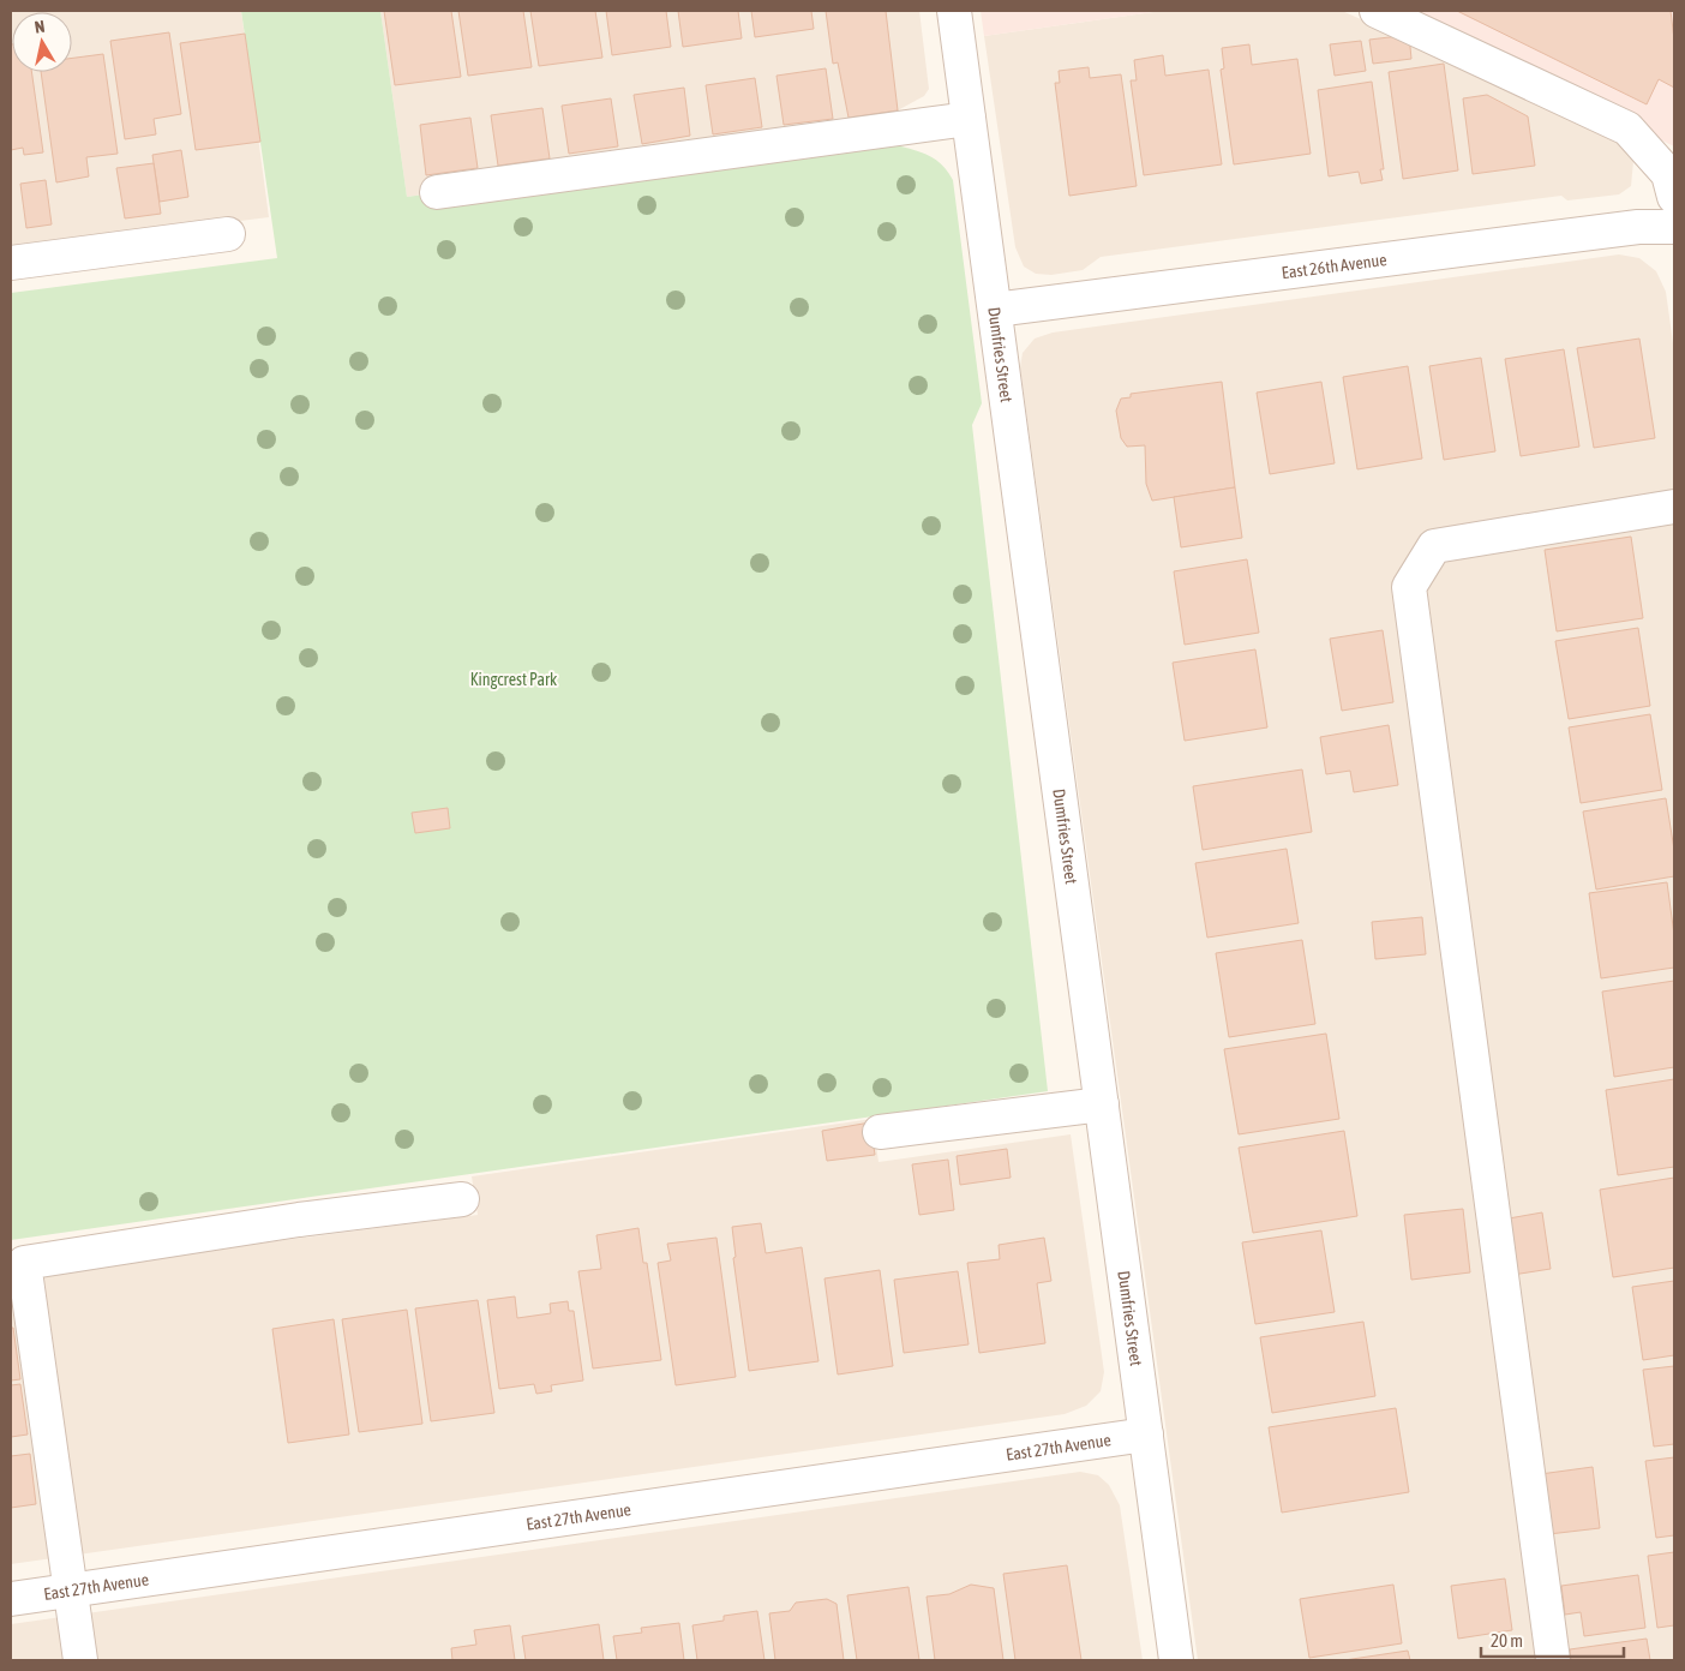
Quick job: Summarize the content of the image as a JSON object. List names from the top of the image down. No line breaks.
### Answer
{"streets":{"street":["East 26th Avenue","Dumfries Street","East 27th Avenue"]},"crossings":[["East 26th Avenue","Dumfries Street"],["Dumfries Street","East 27th Avenue"]],"parks":["Kingcrest Park"],"scale_bar":"20 m","north":"top"}
